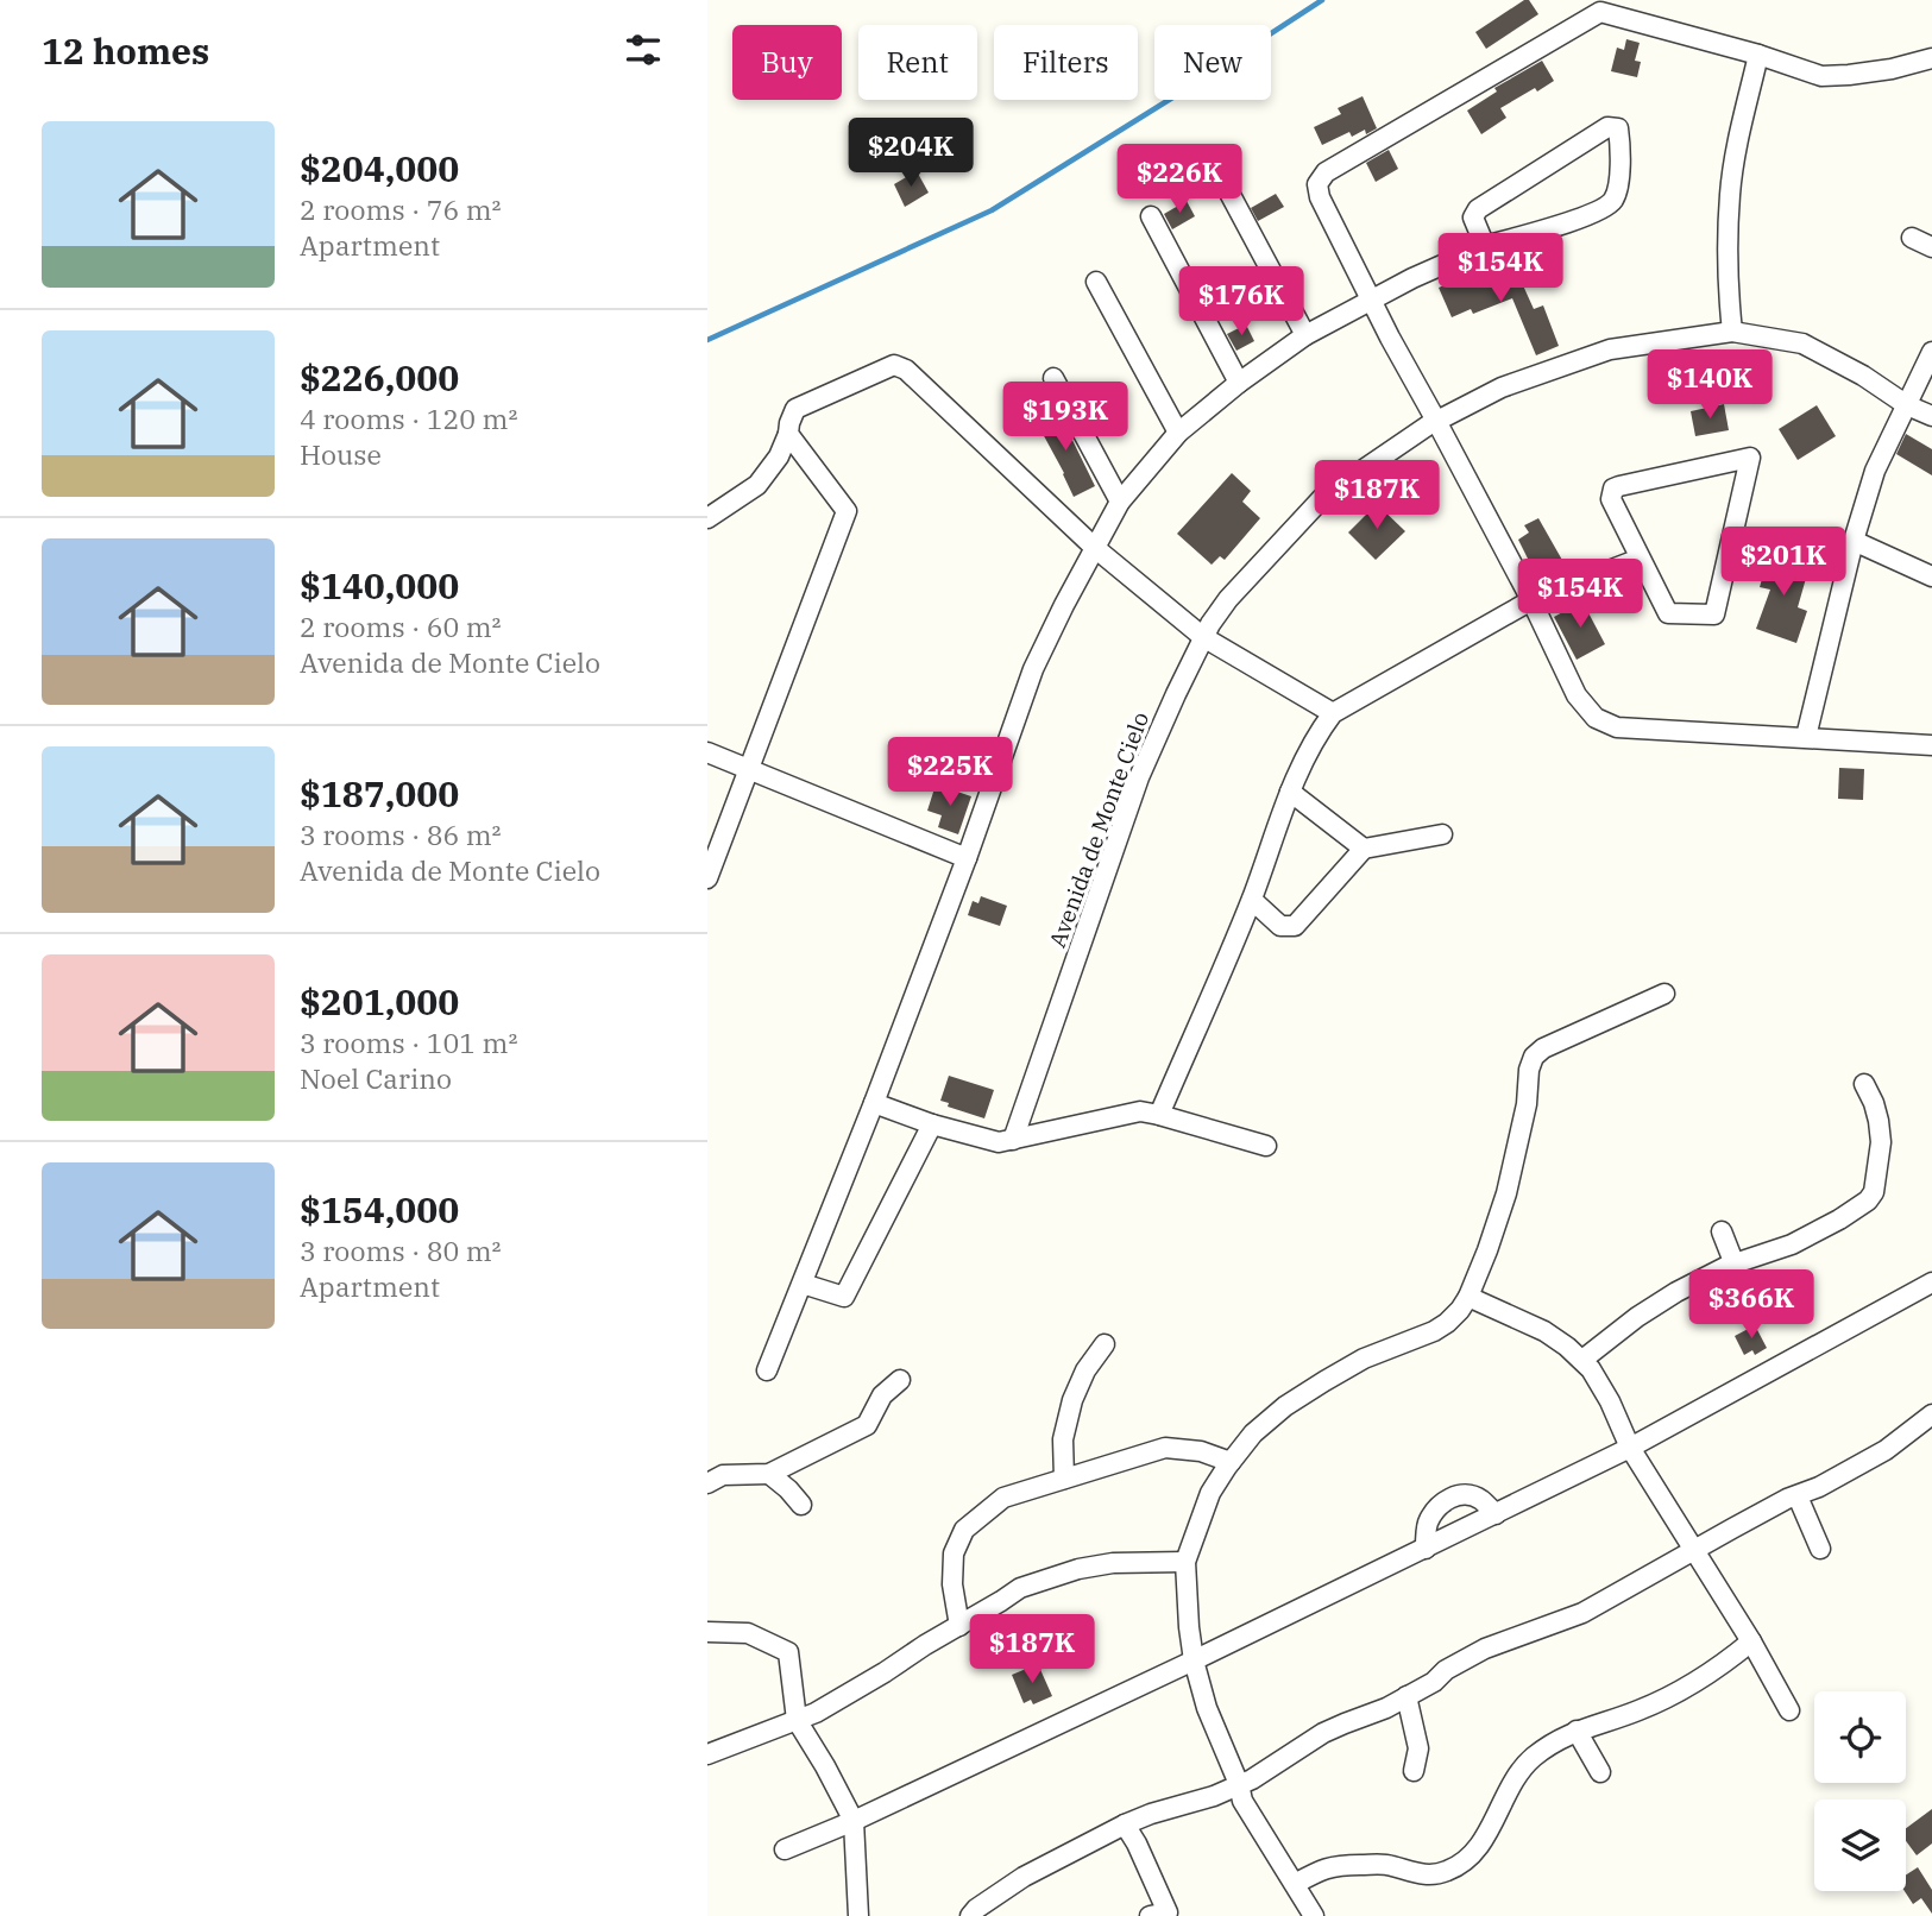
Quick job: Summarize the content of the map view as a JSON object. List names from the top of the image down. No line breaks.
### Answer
{"streets":{"street":["Avenida de Monte Cielo"]},"page":{"heading":"12 homes","chip":["Buy","Rent","Filters","New"],"list":[{"name":"$204,000","note":"2 rooms · 76 m² · Apartment"},{"name":"$226,000","note":"4 rooms · 120 m² · House"},{"name":"$140,000","note":"2 rooms · 60 m² · Avenida de Monte Cielo"},{"name":"$187,000","note":"3 rooms · 86 m² · Avenida de Monte Cielo"},{"name":"$201,000","note":"3 rooms · 101 m² · Noel Carino"},{"name":"$154,000","note":"3 rooms · 80 m² · Apartment"}],"price":["$204K","$226K","$154K","$176K","$140K","$193K","$187K","$201K","$154K","$225K","$366K","$187K"]}}
